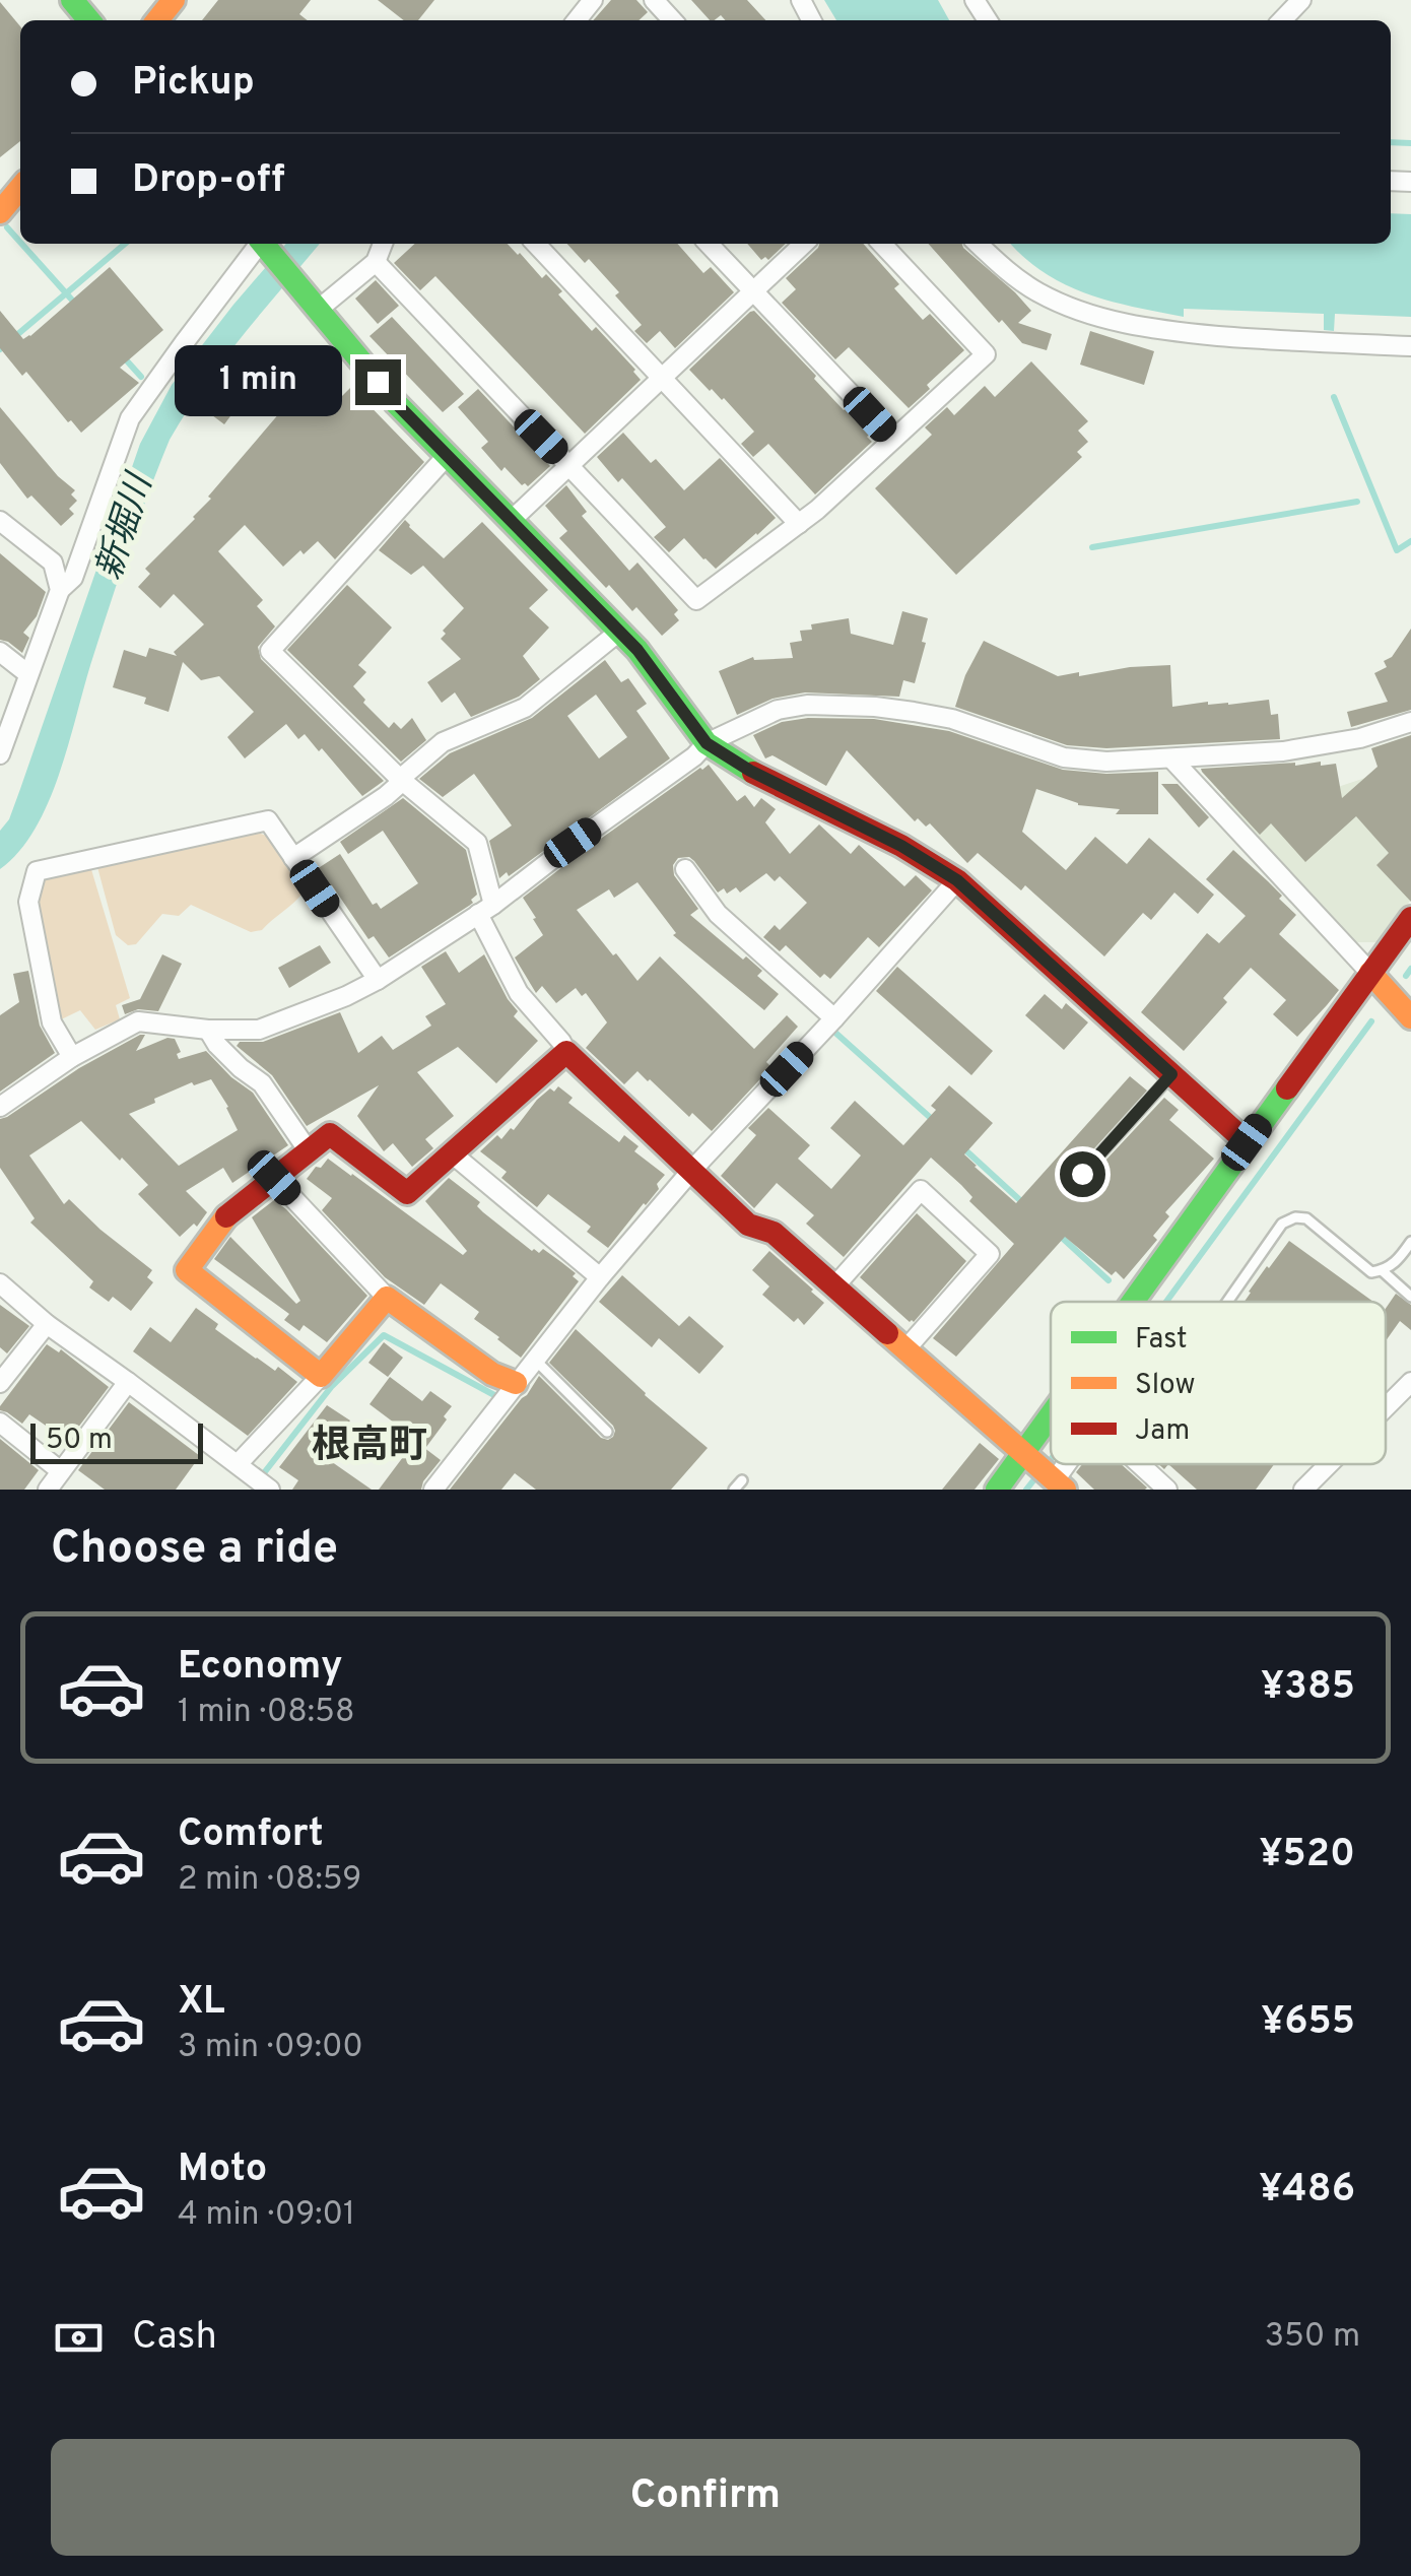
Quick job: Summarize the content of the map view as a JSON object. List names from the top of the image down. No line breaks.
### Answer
{"districts":["根高町"],"water":["新堀川"],"legend":["Fast","Slow","Jam"],"scale_bar":"50 m","page":{"banner":["Pickup","Drop-off"],"bubble":"1 min","scale":"50 m","heading":"Choose a ride","list":[{"name":"Economy","note":"1 min · 08:58","value":"¥385"},{"name":"Comfort","note":"2 min · 08:59","value":"¥520"},{"name":"XL","note":"3 min · 09:00","value":"¥655"},{"name":"Moto","note":"4 min · 09:01","value":"¥486"}],"pay":["Cash","350 m"],"buttons":"Confirm"}}
